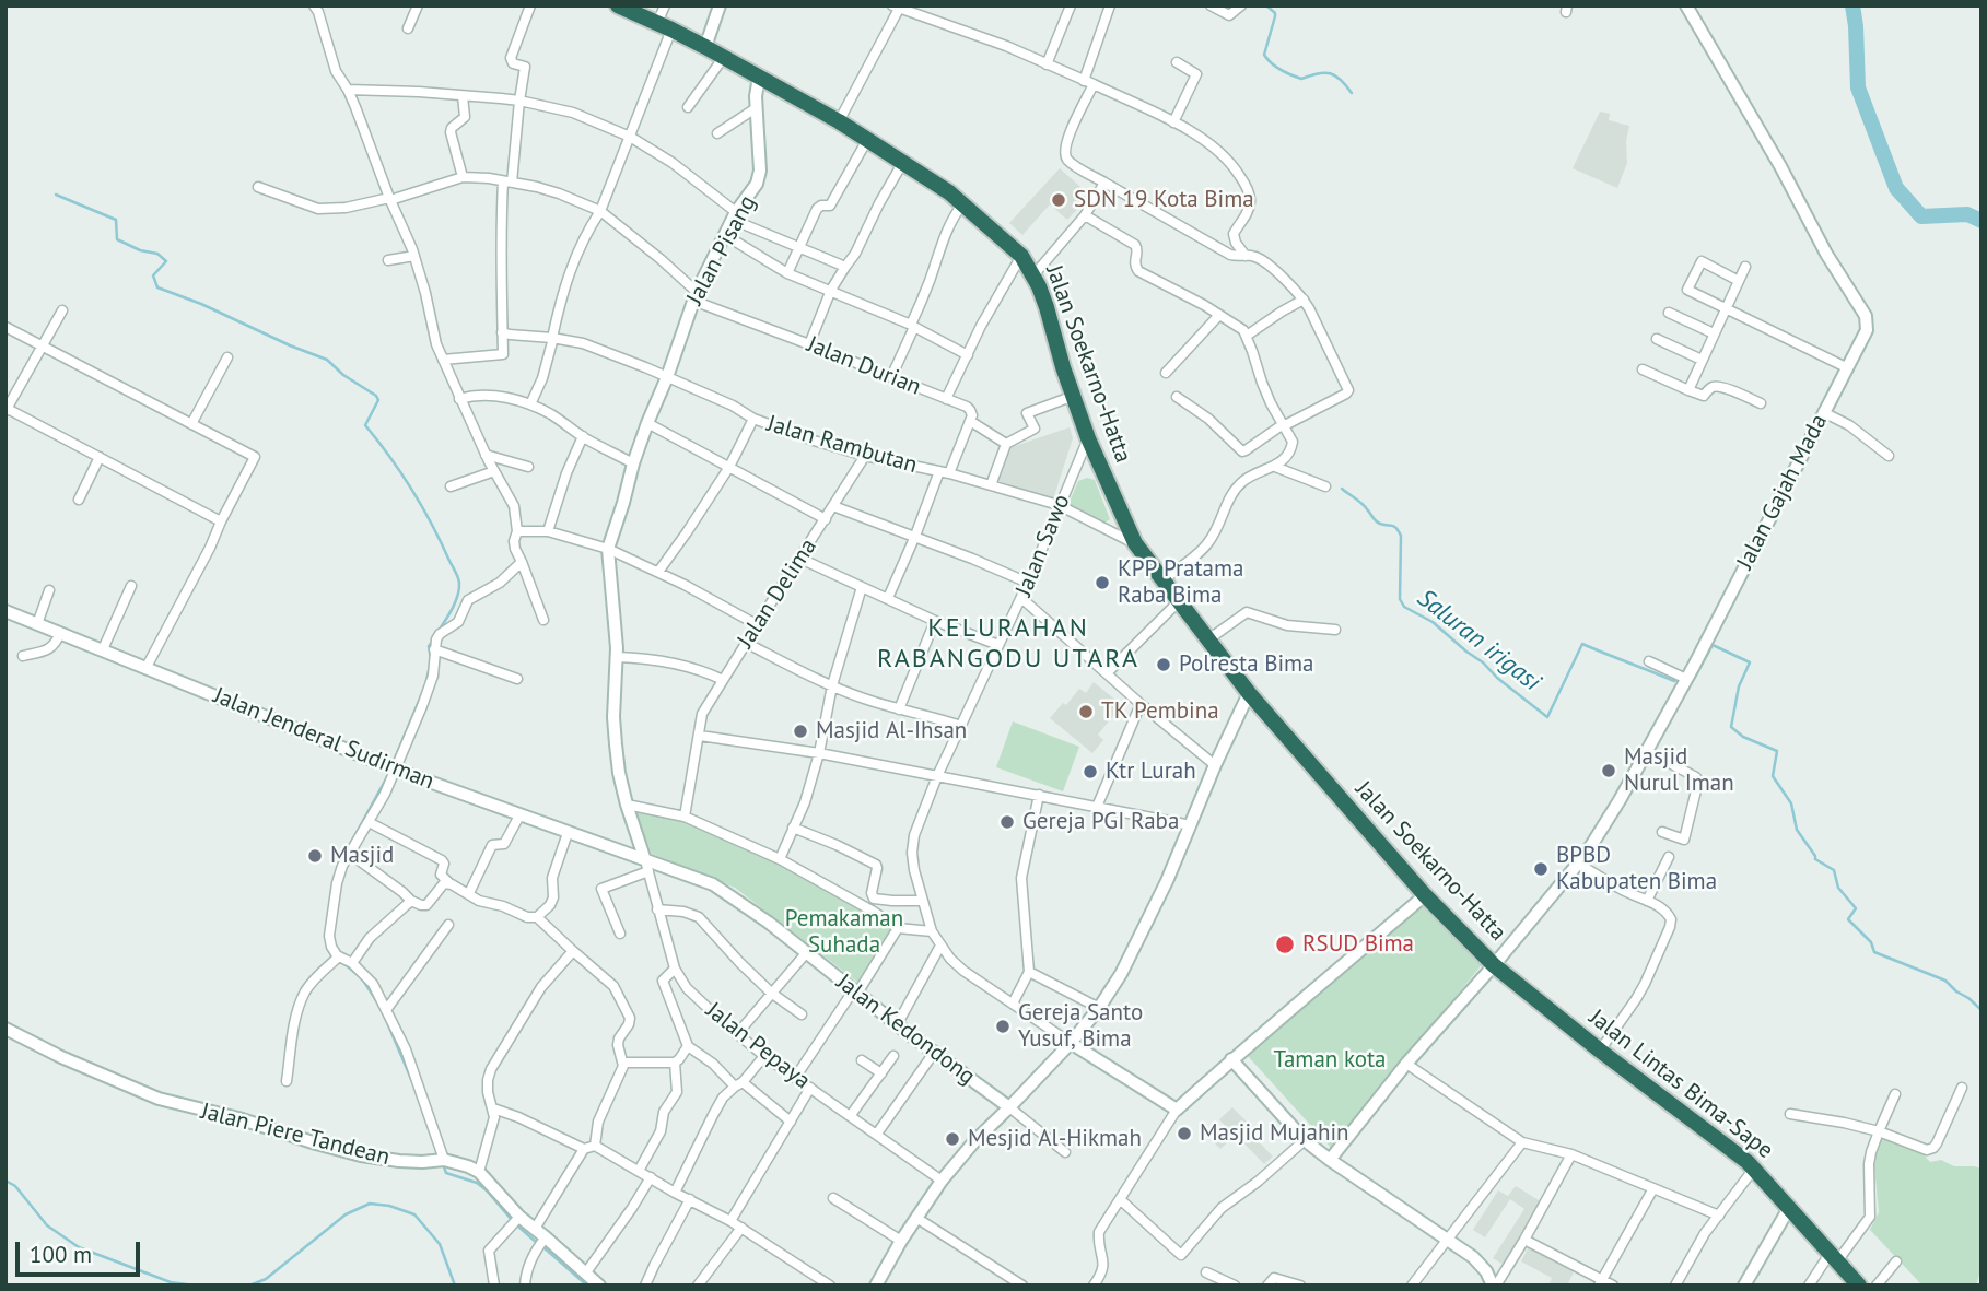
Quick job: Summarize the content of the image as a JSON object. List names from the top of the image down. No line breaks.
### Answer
{"streets":{"highway":["Jalan Soekarno-Hatta","Jalan Lintas Bima-Sape"],"street":["Jalan Pisang","Jalan Durian","Jalan Rambutan","Jalan Gajah Mada","Jalan Sawo","Jalan Delima","Jalan Jenderal Sudirman","Jalan Kedondong","Jalan Pepaya","Jalan Piere Tandean"]},"crossings":[["Jalan Pisang","Jalan Soekarno-Hatta"],["Jalan Pisang","Jalan Durian"],["Jalan Pisang","Jalan Rambutan"],["Jalan Soekarno-Hatta","Jalan Rambutan"],["Jalan Soekarno-Hatta","Jalan Gajah Mada"],["Jalan Soekarno-Hatta","Jalan Sawo"],["Jalan Soekarno-Hatta","Jalan Lintas Bima-Sape"],["Jalan Rambutan","Jalan Sawo"],["Jalan Rambutan","Jalan Delima"],["Jalan Gajah Mada","Jalan Lintas Bima-Sape"],["Jalan Jenderal Sudirman","Jalan Kedondong"],["Jalan Jenderal Sudirman","Jalan Pepaya"],["Jalan Kedondong","Jalan Pepaya"]],"districts":["KELURAHAN RABANGODU UTARA"],"water":["Saluran irigasi"],"parks":["Pemakaman Suhada","Taman kota"],"places":["SDN 19 Kota Bima","KPP Pratama Raba Bima","Polresta Bima","TK Pembina","Masjid Al-Ihsan","Masjid Nurul Iman","Ktr Lurah","Gereja PGI Raba","Masjid","BPBD Kabupaten Bima","RSUD Bima","Gereja Santo Yusuf, Bima","Masjid Mujahin","Mesjid Al-Hikmah"],"scale_bar":"100 m"}
